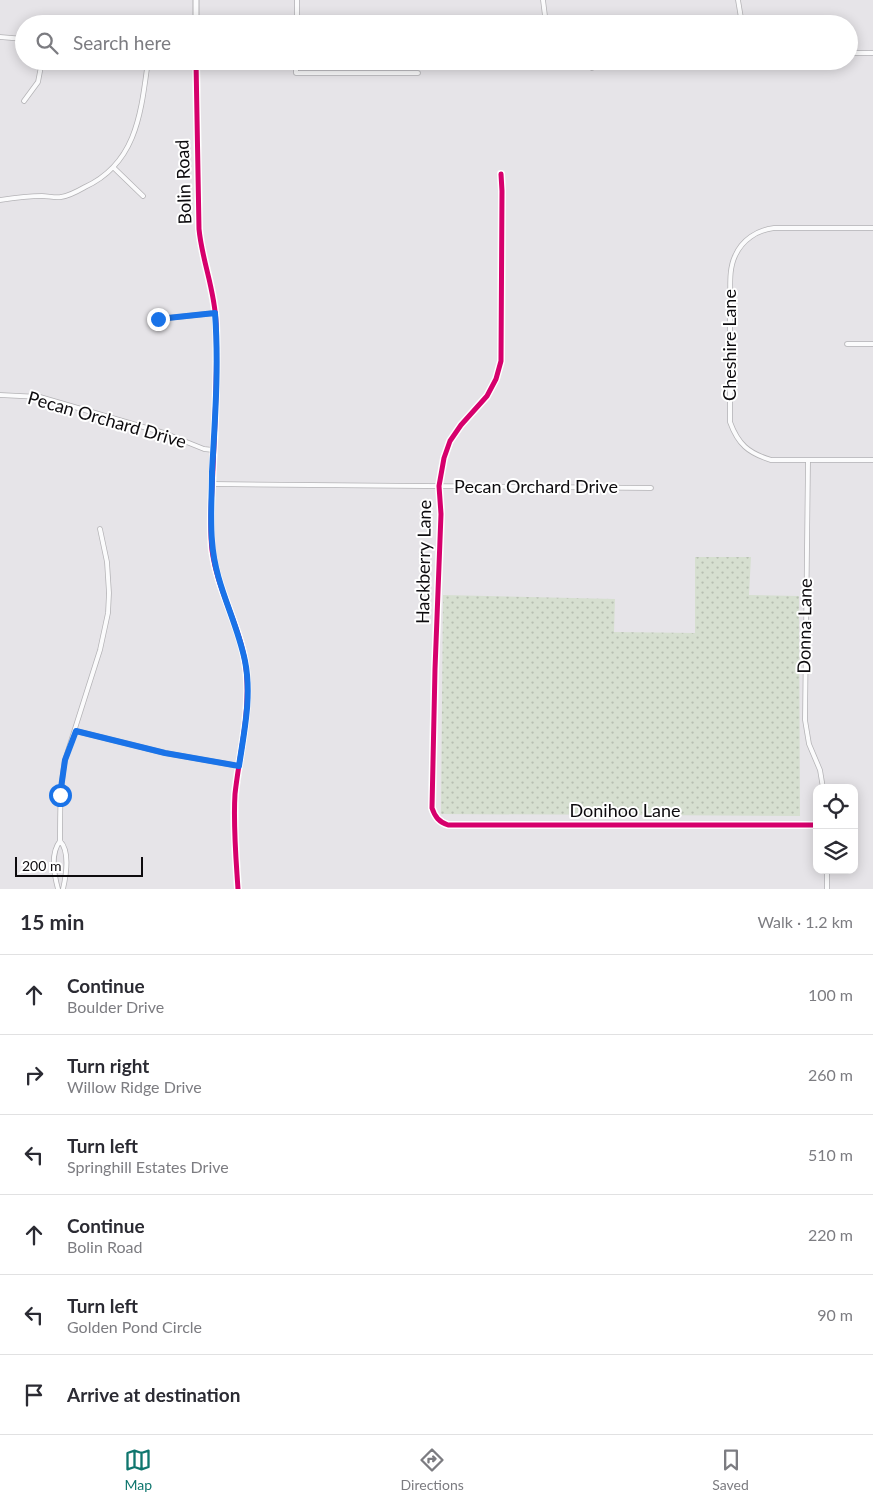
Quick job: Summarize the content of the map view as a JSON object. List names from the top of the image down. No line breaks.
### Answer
{"streets":{"street":["Bolin Road","Cheshire Lane","Pecan Orchard Drive","Hackberry Lane","Donna Lane","Donihoo Lane"]},"crossings":[["Bolin Road","Pecan Orchard Drive"],["Cheshire Lane","Donna Lane"],["Pecan Orchard Drive","Hackberry Lane"],["Hackberry Lane","Donihoo Lane"]],"scale_bar":"200 m","page":{"search":"Search here","scale":"200 m","heading":["15 min","Walk · 1.2 km"],"list":[["Continue","Boulder Drive","100 m"],["Turn right","Willow Ridge Drive","260 m"],["Turn left","Springhill Estates Drive","510 m"],["Continue","Bolin Road","220 m"],["Turn left","Golden Pond Circle","90 m"],"Arrive at destination"],"nav":["Map","Directions","Saved"]}}
